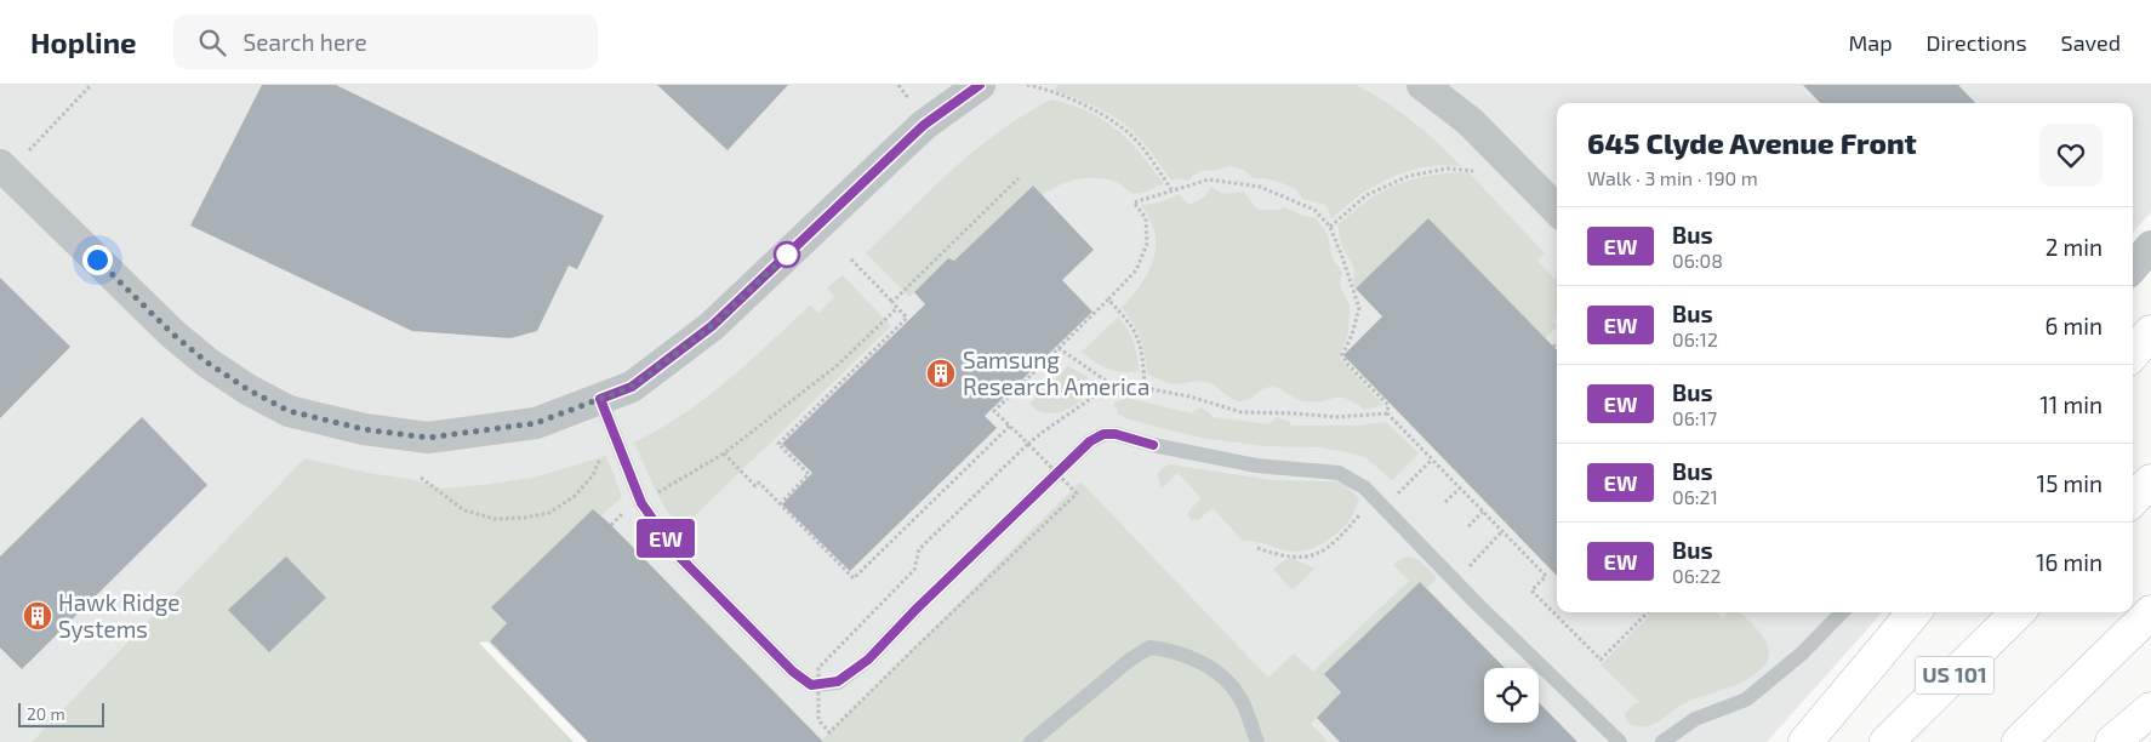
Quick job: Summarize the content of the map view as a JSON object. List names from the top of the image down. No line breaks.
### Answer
{"streets":{"highway":["US 101"]},"places":{"building":["Samsung Research America","Hawk Ridge Systems"]},"lines":["bus line EW"],"scale_bar":"20 m","page":{"header":"Hopline","search":"Search here","nav":["Map","Directions","Saved"],"on_map":"EW","heading":["645 Clyde Avenue Front","Walk · 3 min · 190 m"],"list":[{"mark":"EW","name":"Bus","note":"06:08","value":"2 min"},{"mark":"EW","name":"Bus","note":"06:12","value":"6 min"},{"mark":"EW","name":"Bus","note":"06:17","value":"11 min"},{"mark":"EW","name":"Bus","note":"06:21","value":"15 min"},{"mark":"EW","name":"Bus","note":"06:22","value":"16 min"}],"scale":"20 m"}}
